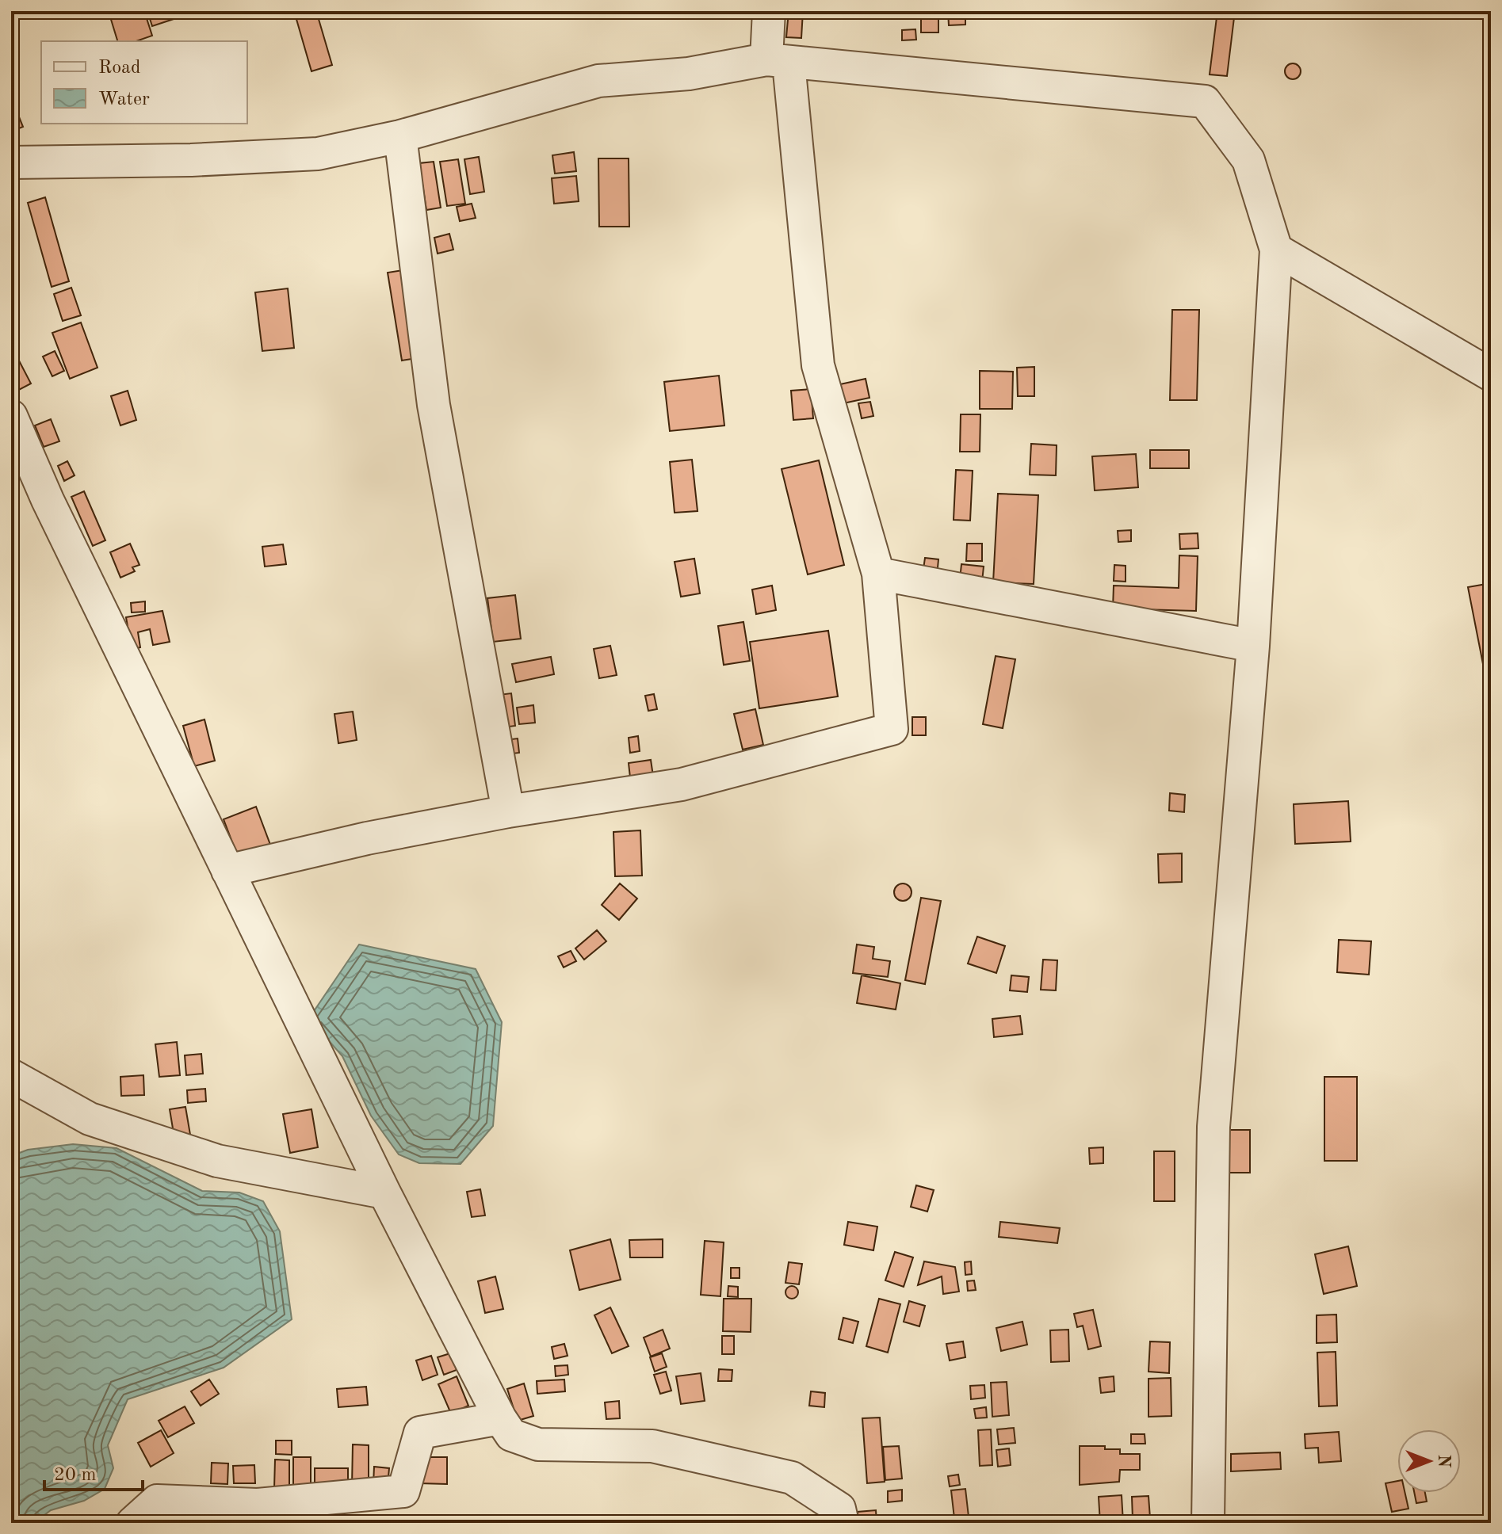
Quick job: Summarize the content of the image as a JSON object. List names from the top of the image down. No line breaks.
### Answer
{"legend":["Road","Water"],"scale_bar":"20 m","north":"right"}
